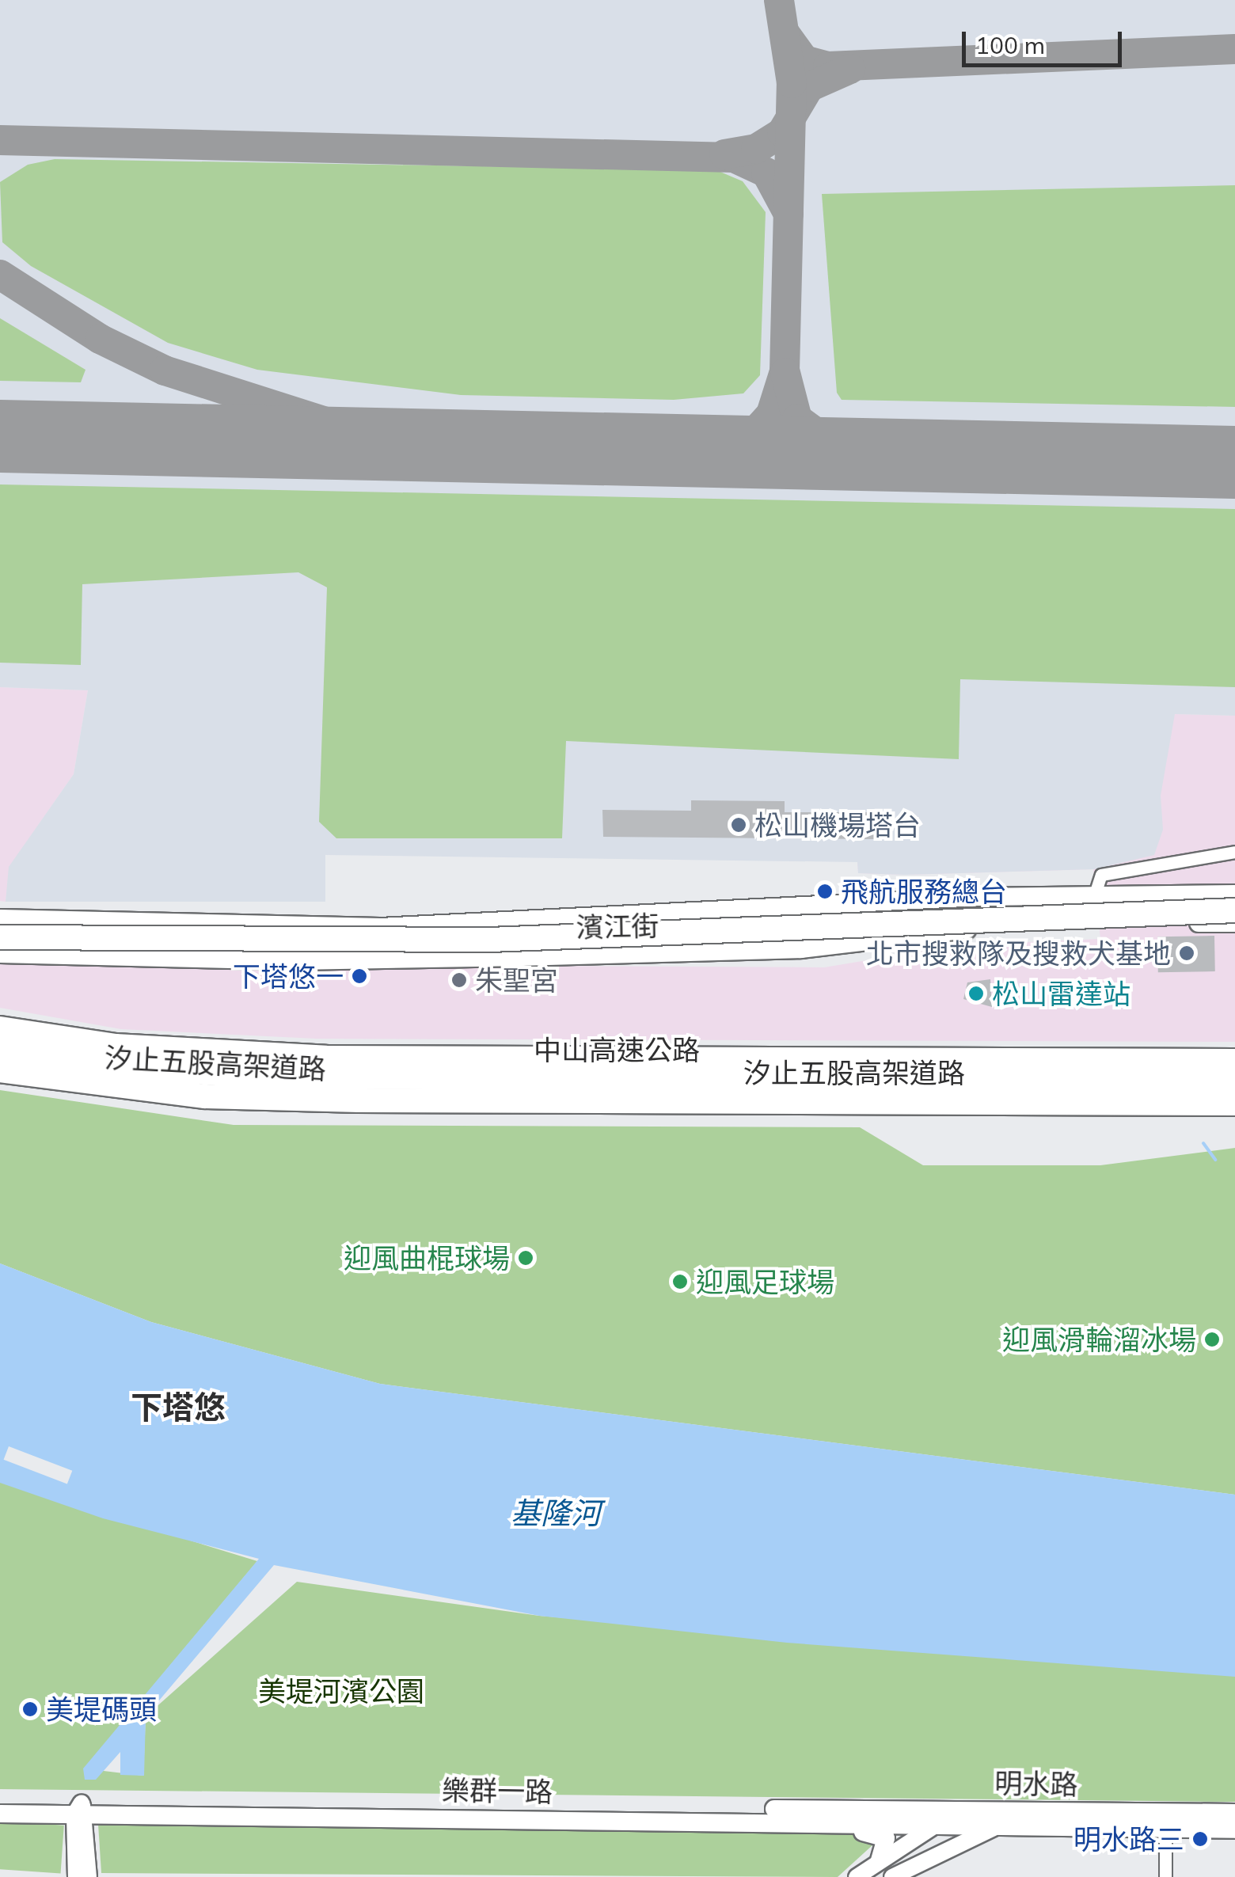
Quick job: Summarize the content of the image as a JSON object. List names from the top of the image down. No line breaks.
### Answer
{"streets":{"highway":["中山高速公路","汐止五股高架道路"],"main road":["濱江街","明水路","樂群一路"]},"crossings":[["明水路","樂群一路"]],"districts":["下塔悠"],"water":["基隆河"],"parks":["美堤河濱公園"],"places":["松山機場塔台","飛航服務總台","北市搜救隊及搜救犬基地","下塔悠一","朱聖宮","松山雷達站","迎風曲棍球場","迎風足球場","迎風滑輪溜冰場","美堤碼頭","明水路三"],"scale_bar":"100 m"}
